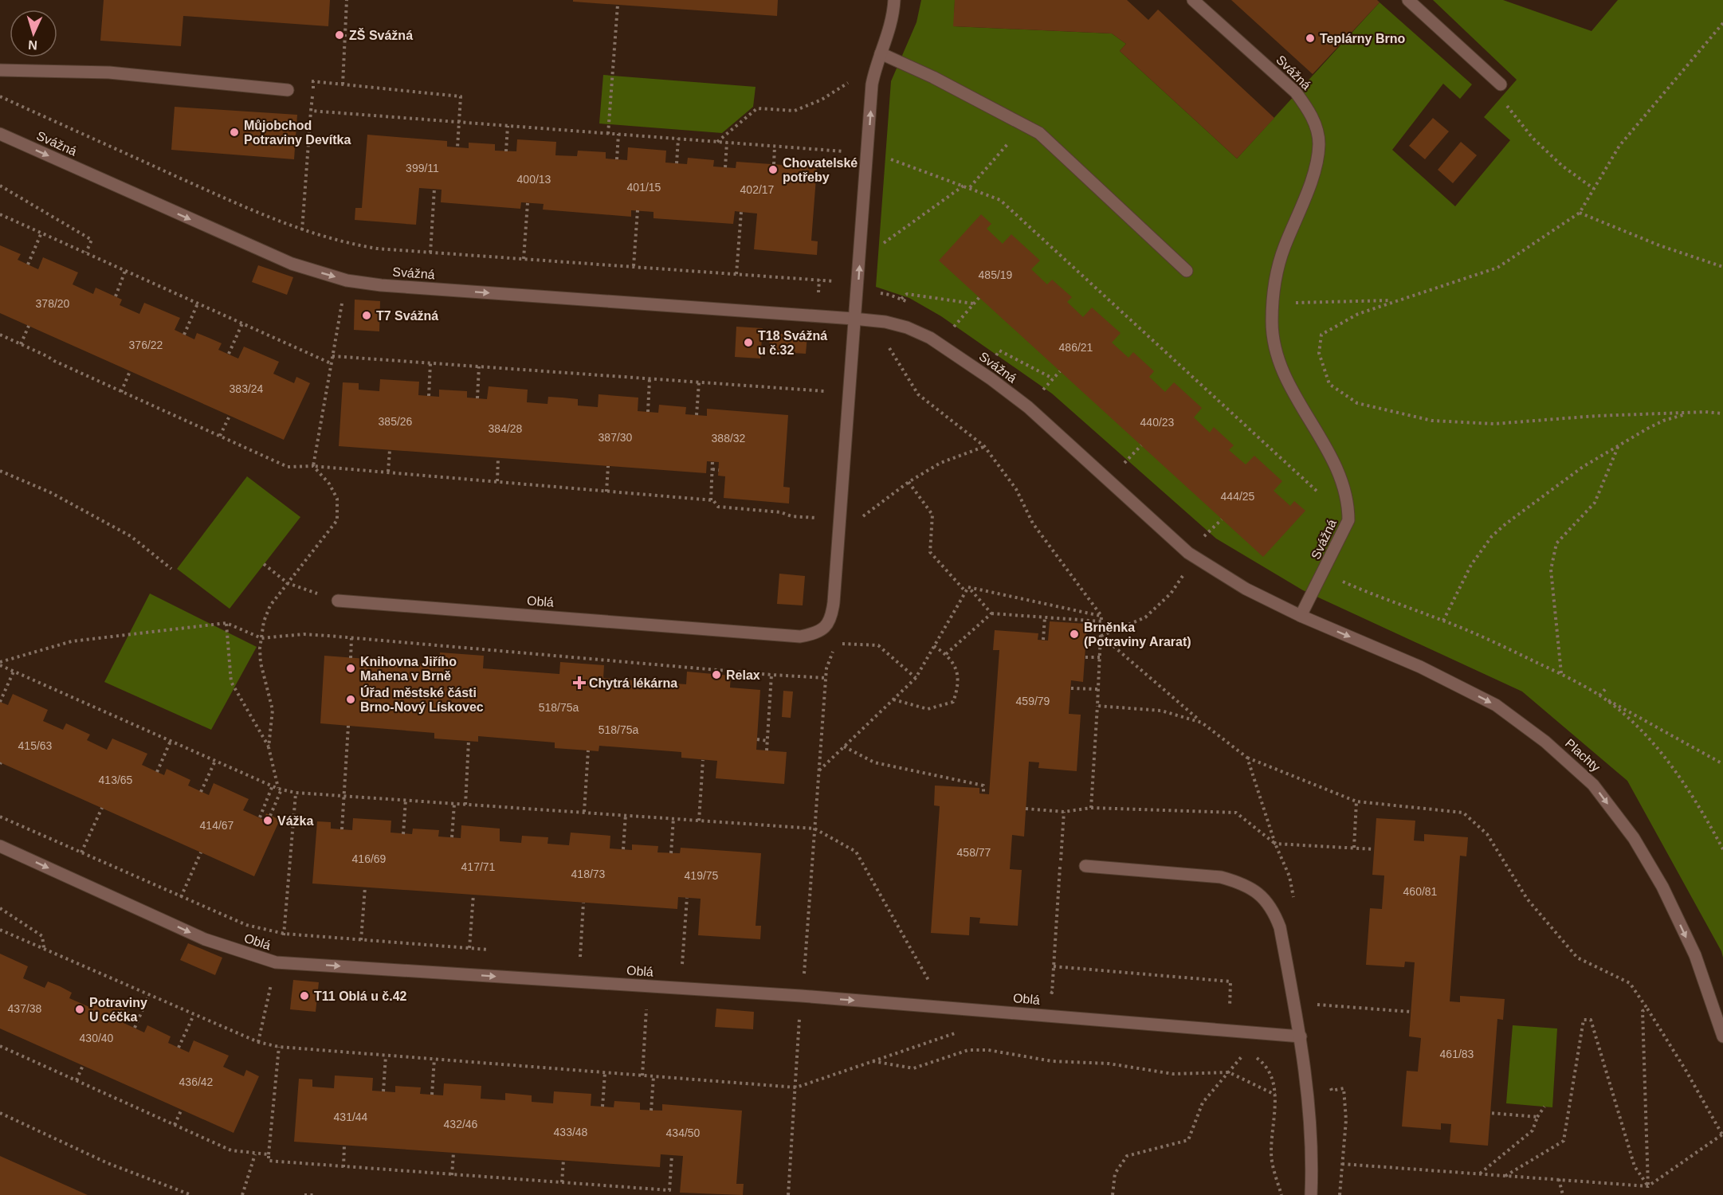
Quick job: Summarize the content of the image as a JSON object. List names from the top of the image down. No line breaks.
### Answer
{"streets":{"street":["Svážná","Oblá","Plachty"]},"crossings":[["Svážná","Oblá"],["Svážná","Plachty"]],"one_way":["Svážná","Oblá","Plachty"],"places":{"other":["ZŠ Svážná","Teplárny Brno","Můjobchod Potraviny Devítka","Chovatelské potřeby","T7 Svážná","T18 Svážná u č.32","Brněnka (Potraviny Ararat)","Knihovna Jiřího Mahena v Brně","Relax","Úřad městské části Brno-Nový Lískovec","Vážka","T11 Oblá u č.42","Potraviny U céčka"],"health":["Chytrá lékárna"]},"house_numbers":["399/11","400/13","401/15","402/17","485/19","378/20","376/22","486/21","383/24","385/26","440/23","384/28","387/30","388/32","444/25","459/79","518/75a","518/75a","415/63","413/65","414/67","458/77","416/69","417/71","418/73","419/75","460/81","437/38","430/40","461/83","436/42","431/44","432/46","433/48","434/50"],"north":"bottom"}
